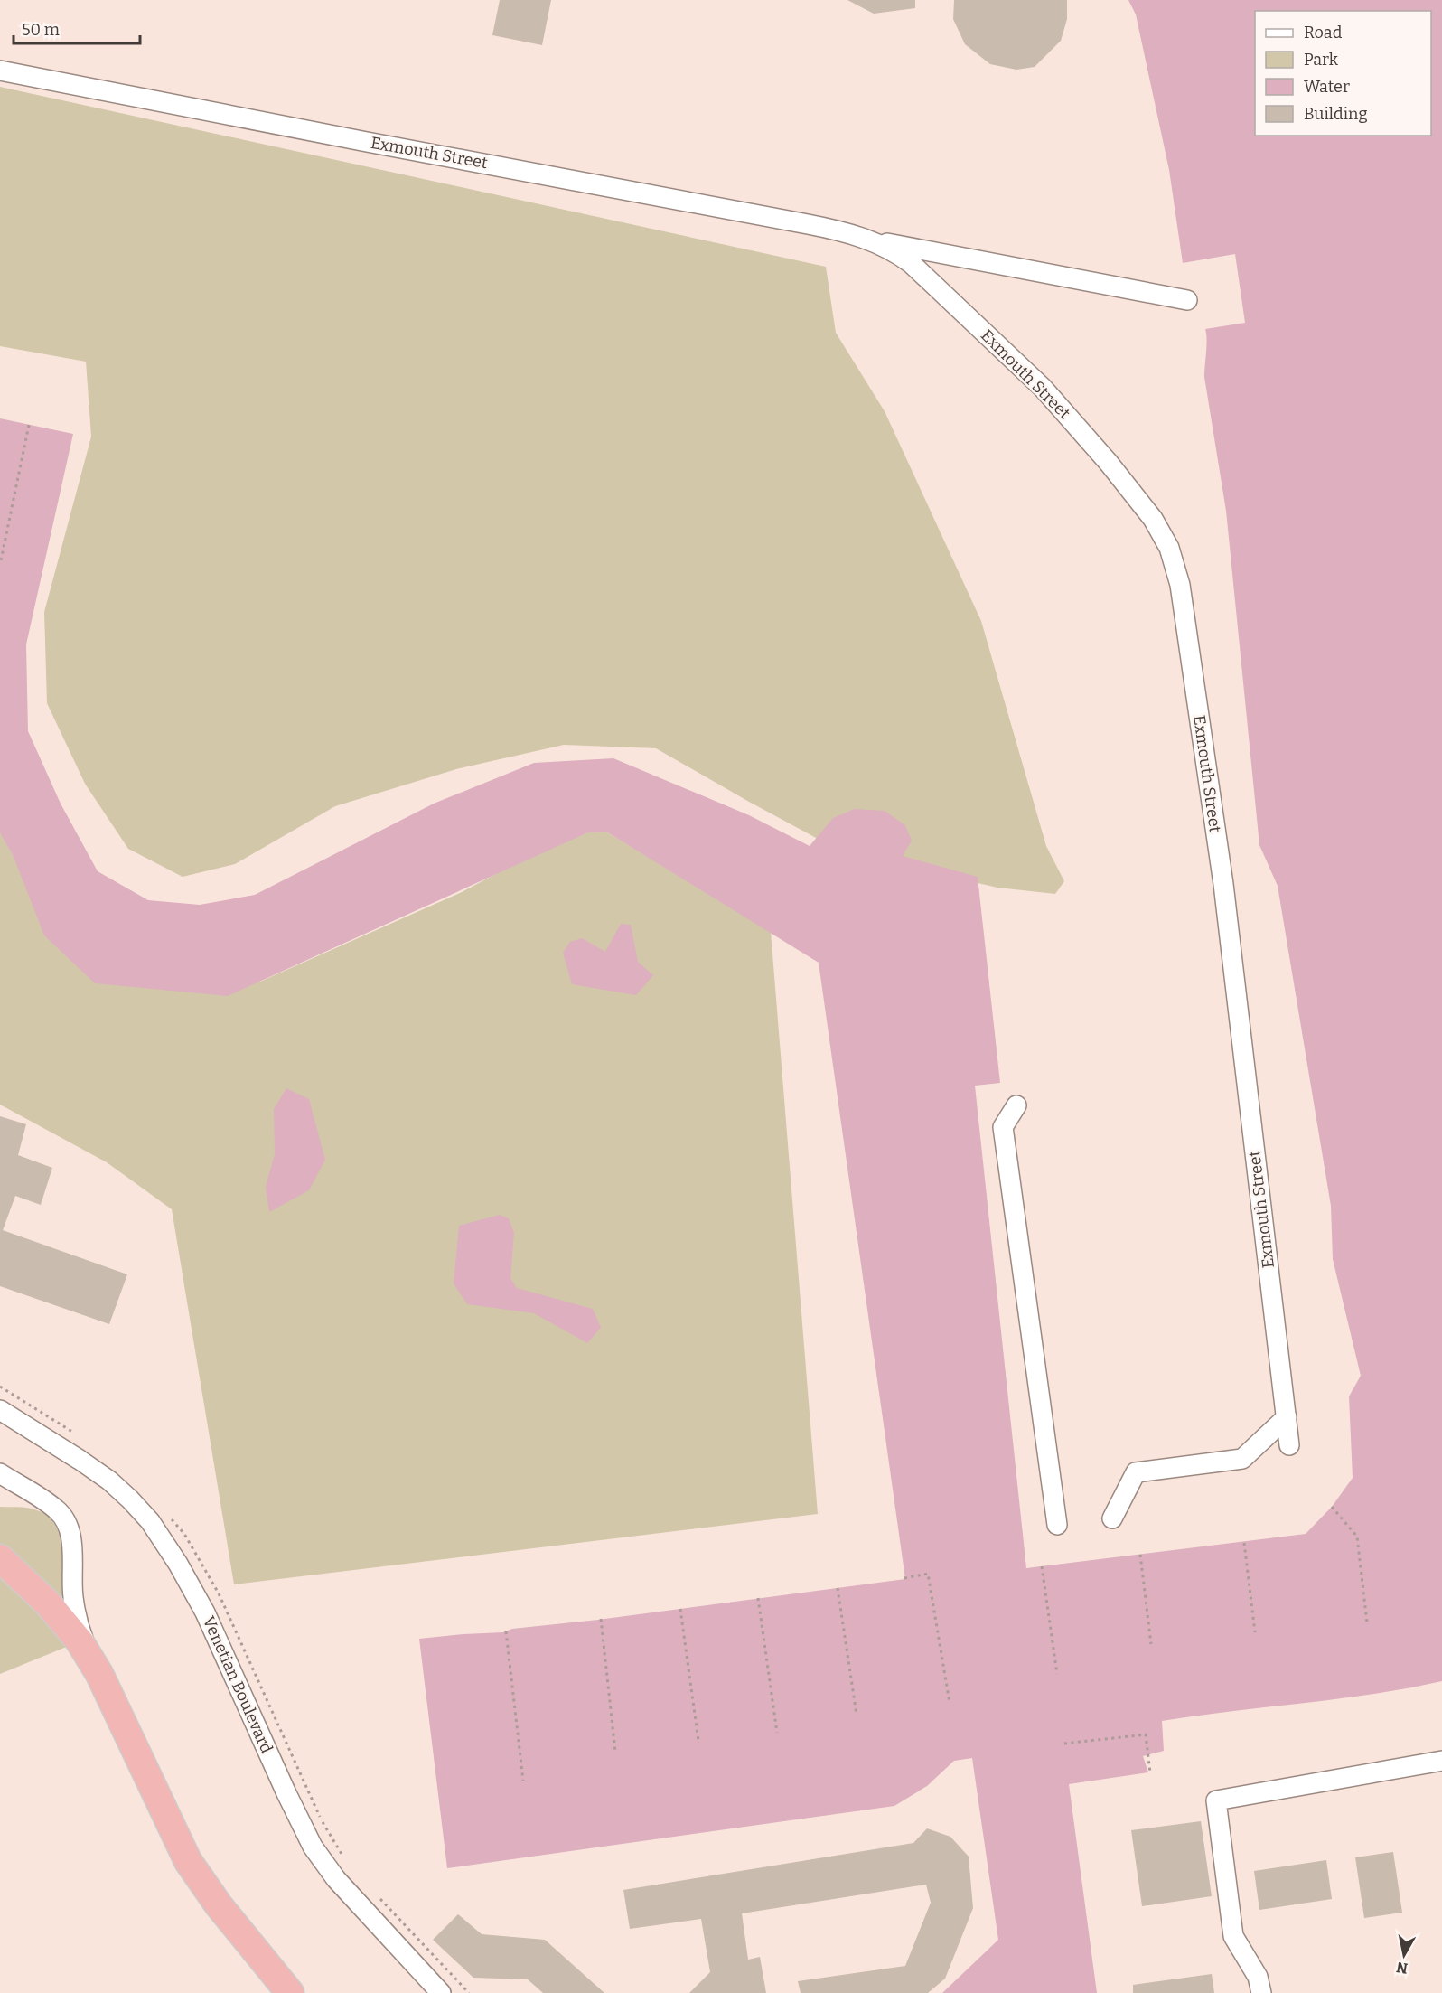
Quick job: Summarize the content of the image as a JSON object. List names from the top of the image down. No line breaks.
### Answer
{"streets":{"street":["Exmouth Street","Venetian Boulevard"]},"legend":["Road","Park","Water","Building"],"scale_bar":"50 m","north":"bottom"}
